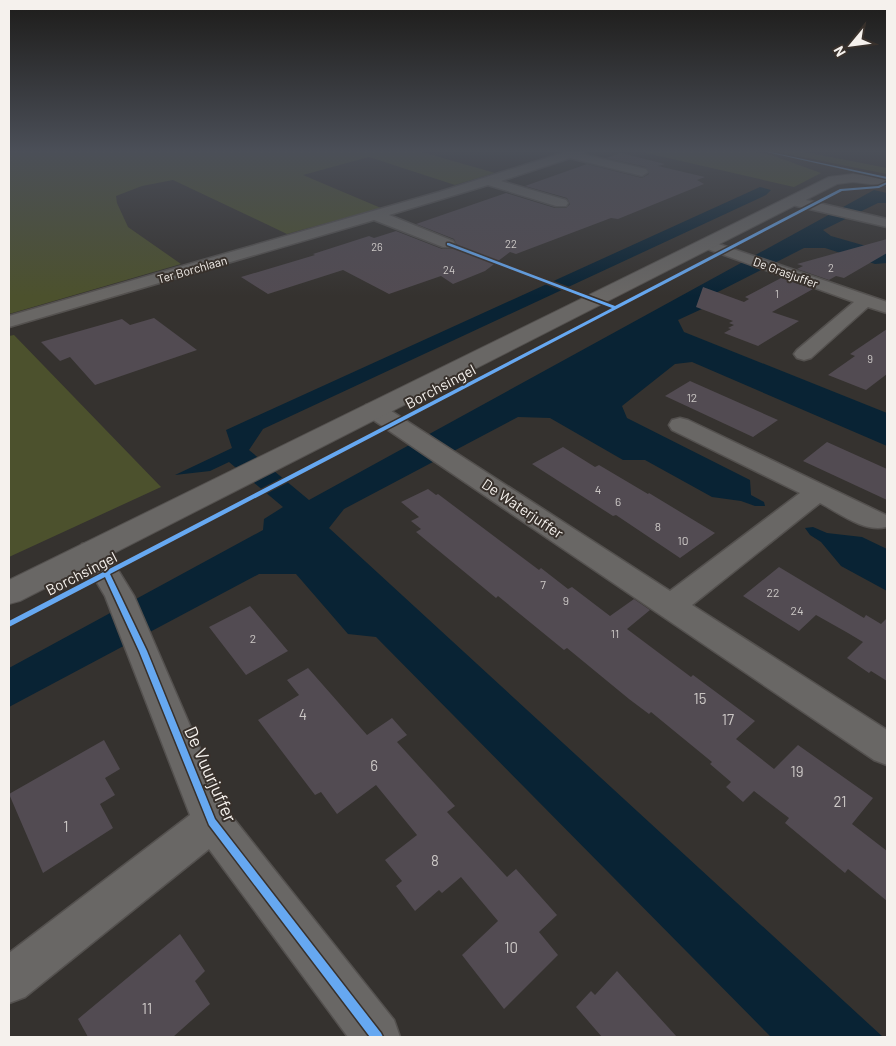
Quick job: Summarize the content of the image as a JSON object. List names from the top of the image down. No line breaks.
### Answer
{"streets":{"main road":["Borchsingel"],"street":["Ter Borchlaan","De Grasjuffer","De Waterjuffer","De Vuurjuffer"]},"crossings":[["De Grasjuffer","Borchsingel"],["Borchsingel","De Waterjuffer"],["Borchsingel","De Vuurjuffer"]],"house_numbers":["22","26","2","24","1","9","12","4","6","8","10","7","22","9","24","11","2","15","4","17","6","19","21","1","8","10","11"],"north":"bottom left"}
